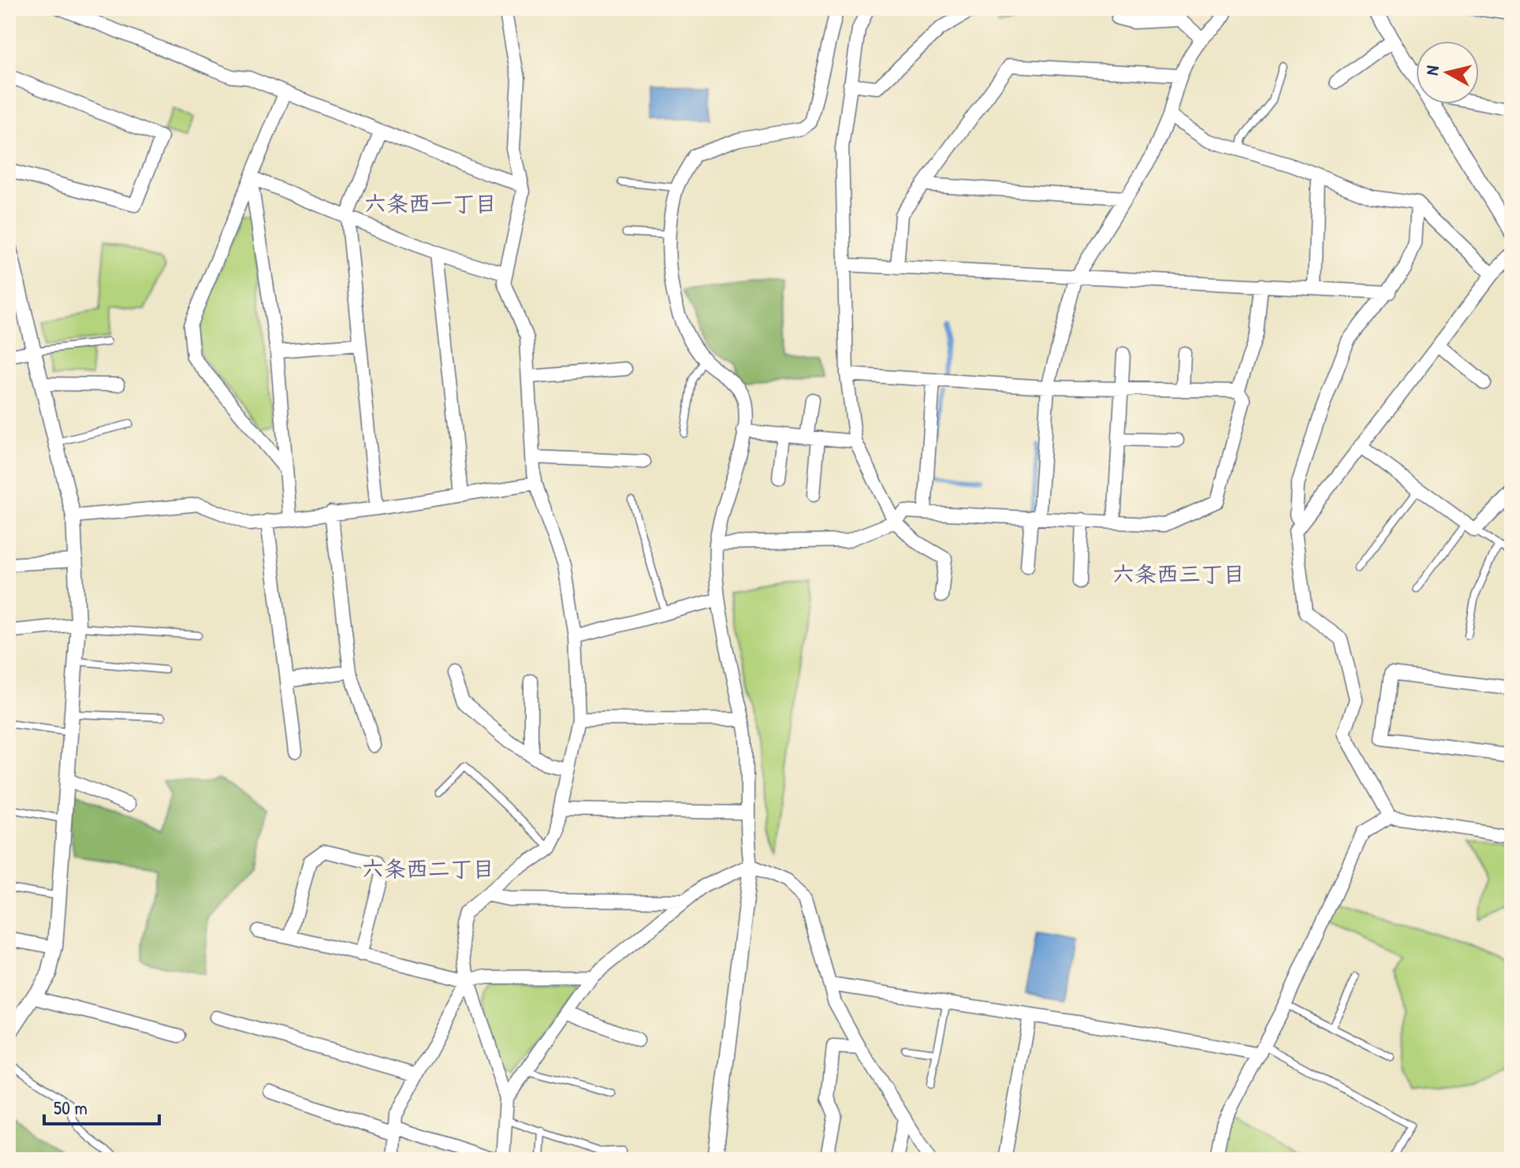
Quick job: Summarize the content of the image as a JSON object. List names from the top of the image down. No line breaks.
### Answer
{"districts":["六条西一丁目","六条西三丁目","六条西二丁目"],"scale_bar":"50 m","north":"left"}
